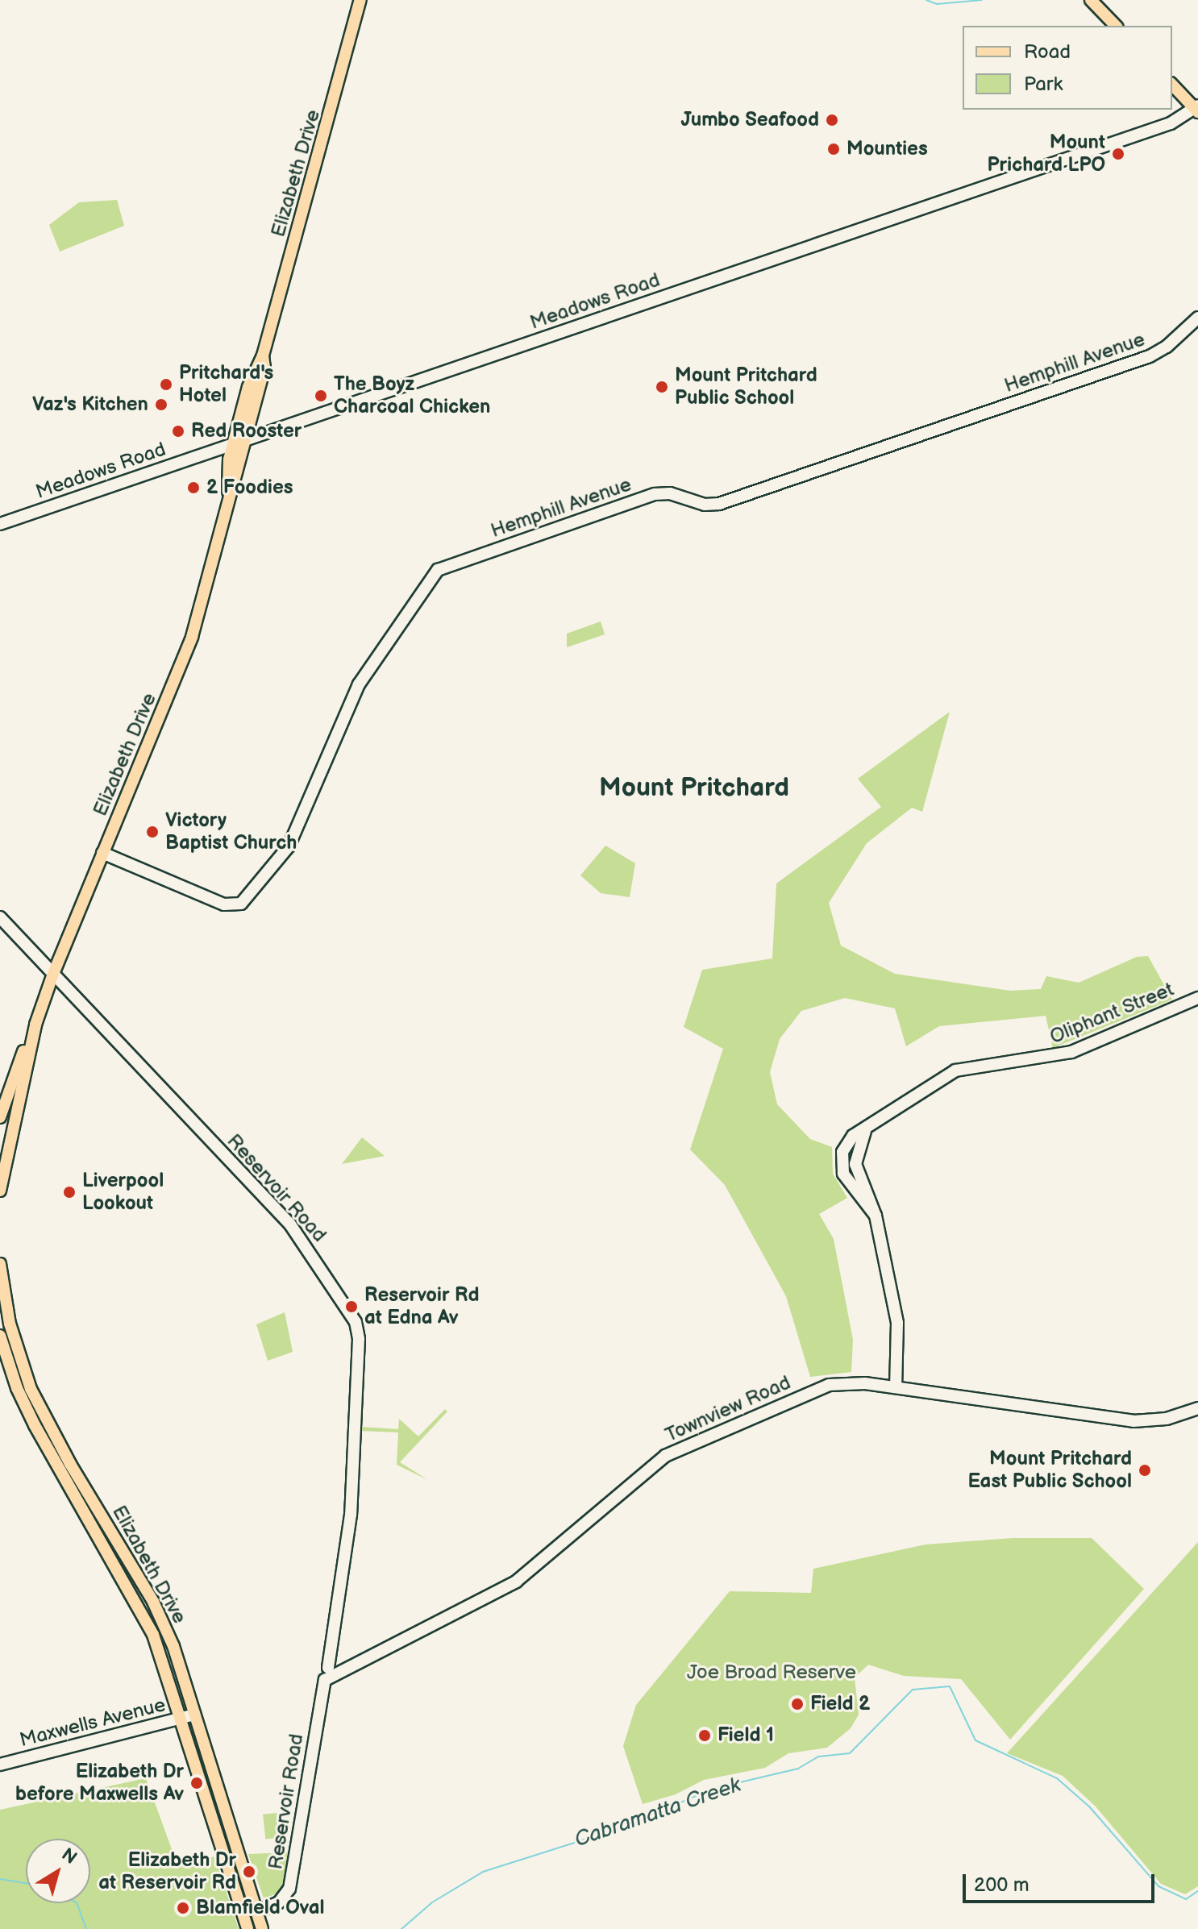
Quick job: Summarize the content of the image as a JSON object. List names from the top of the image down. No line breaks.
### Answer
{"streets":{"main road":["Elizabeth Drive"],"street":["Meadows Road","Hemphill Avenue","Oliphant Street","Reservoir Road","Townview Road","Maxwells Avenue"]},"crossings":[["Elizabeth Drive","Meadows Road"],["Elizabeth Drive","Hemphill Avenue"],["Elizabeth Drive","Reservoir Road"],["Elizabeth Drive","Maxwells Avenue"],["Oliphant Street","Townview Road"],["Reservoir Road","Townview Road"]],"districts":["Mount Pritchard"],"water":["Cabramatta Creek"],"parks":["Joe Broad Reserve"],"places":["Jumbo Seafood","Mounties","Mount Prichard LPO","Pritchard's Hotel","Mount Pritchard Public School","The Boyz Charcoal Chicken","Vaz's Kitchen","Red Rooster","2 Foodies","Victory Baptist Church","Liverpool Lookout","Reservoir Rd at Edna Av","Mount Pritchard East Public School","Field 2","Field 1","Elizabeth Dr before Maxwells Av","Elizabeth Dr at Reservoir Rd","Blamfield Oval"],"legend":["Road","Park"],"scale_bar":"200 m","north":"top right"}
